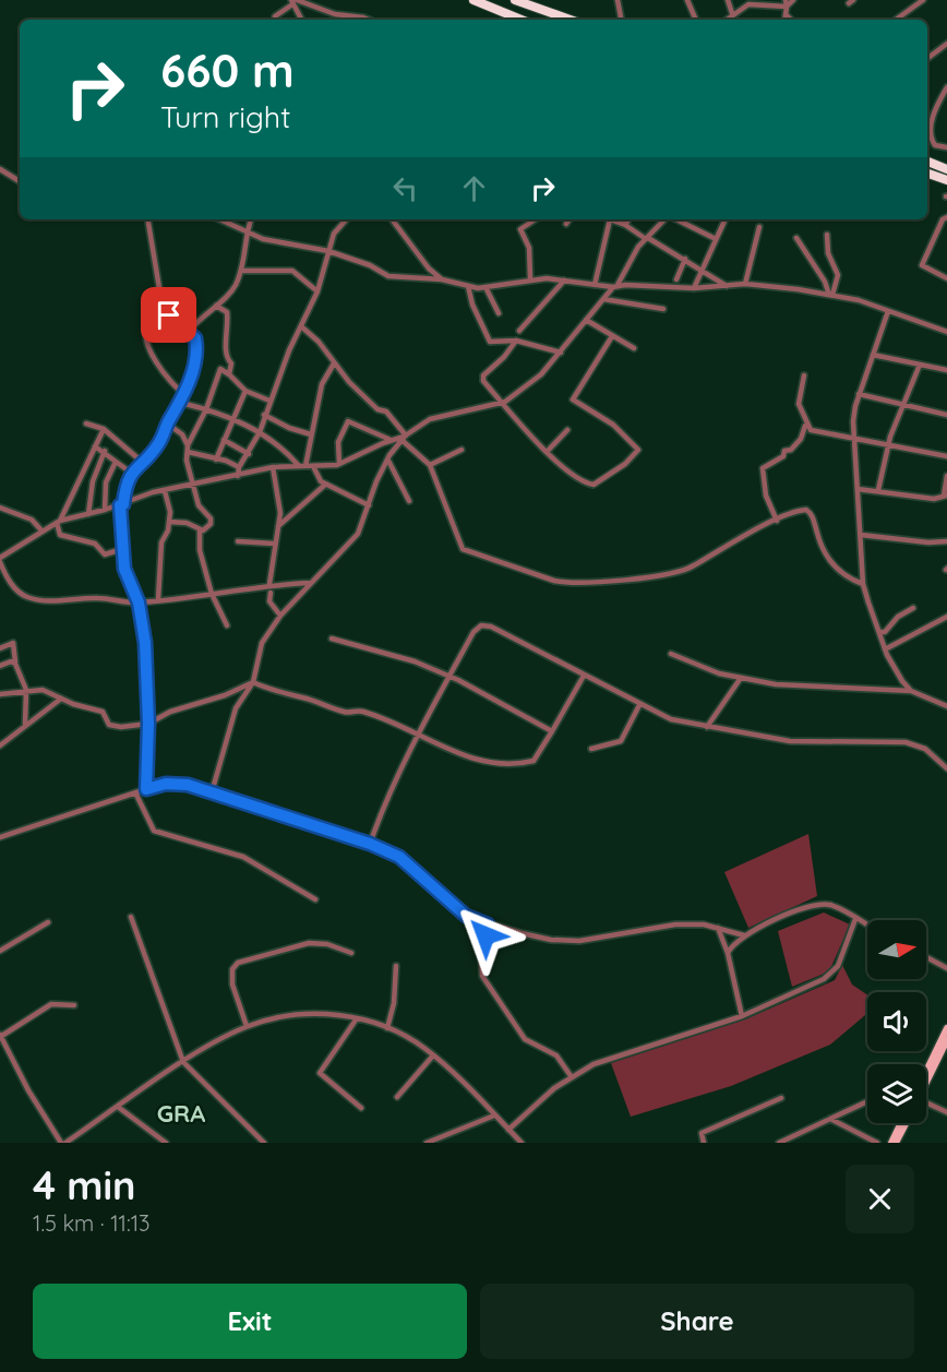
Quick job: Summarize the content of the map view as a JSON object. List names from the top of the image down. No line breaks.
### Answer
{"districts":["GRA"],"north":"right","page":{"turn":["660 m","Turn right"],"heading":["4 min","1.5 km · 11:13"],"buttons":["Exit","Share"]}}
